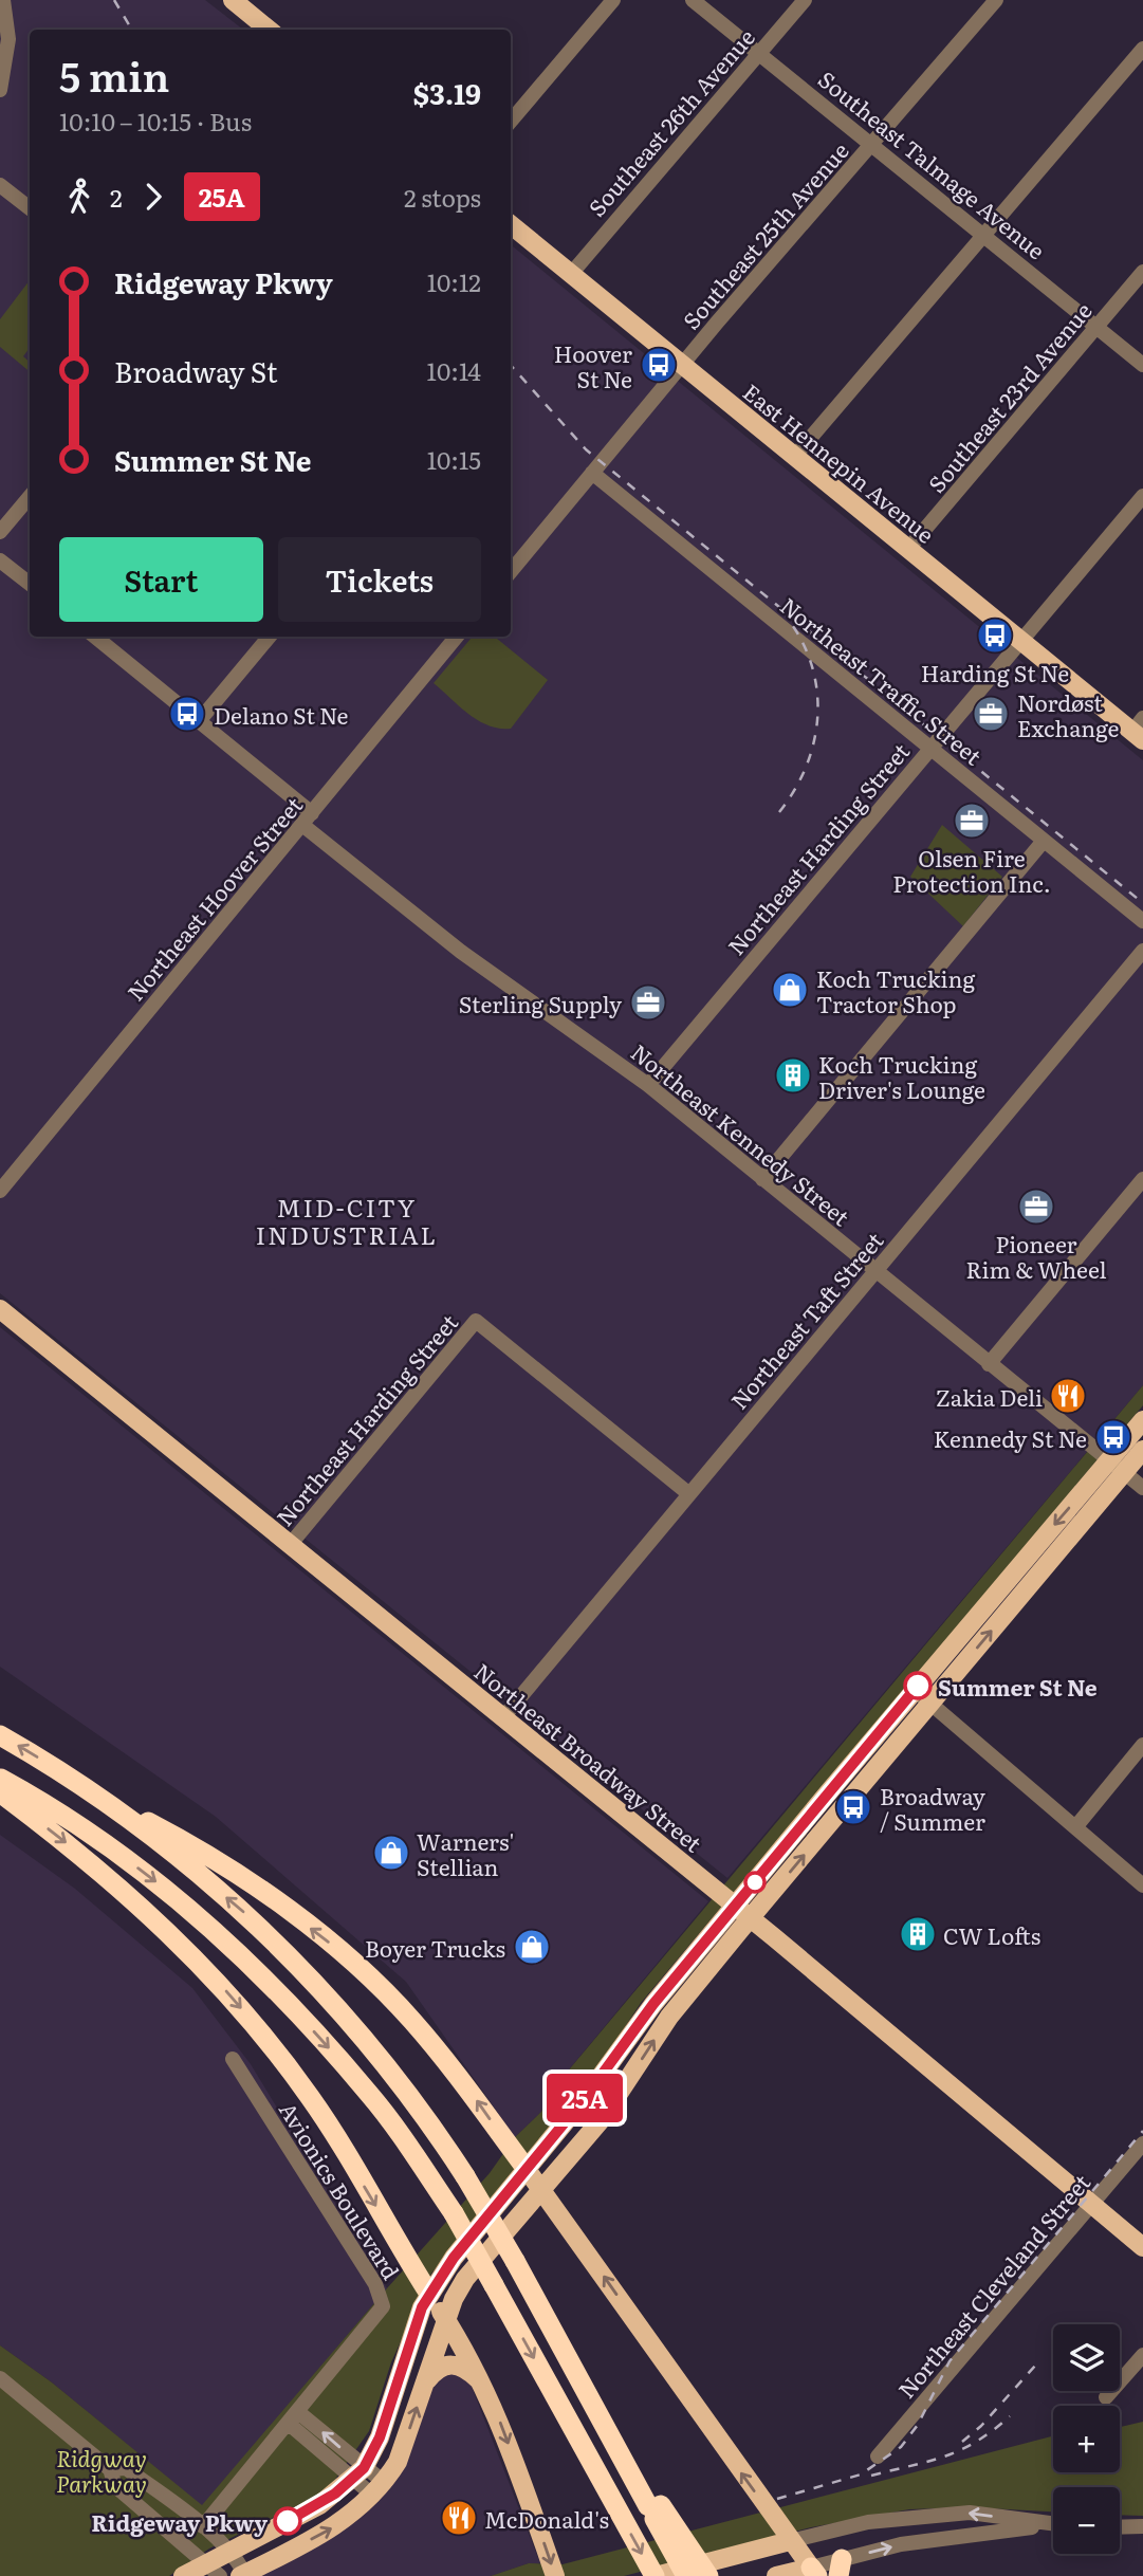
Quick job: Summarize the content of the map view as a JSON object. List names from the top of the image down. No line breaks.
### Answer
{"streets":{"main road":["East Hennepin Avenue","Northeast Broadway Street"],"street":["Southeast 26th Avenue","Southeast Talmage Avenue","Southeast 25th Avenue","Southeast 23rd Avenue","Northeast Traffic Street","Northeast Harding Street","Northeast Hoover Street","Northeast Kennedy Street","Northeast Taft Street","Avionics Boulevard","Northeast Cleveland Street"]},"crossings":[["Southeast 26th Avenue","Southeast Talmage Avenue"],["Southeast 26th Avenue","East Hennepin Avenue"],["Southeast Talmage Avenue","Southeast 25th Avenue"],["Southeast Talmage Avenue","Southeast 23rd Avenue"],["Southeast 25th Avenue","East Hennepin Avenue"],["Southeast 23rd Avenue","East Hennepin Avenue"],["East Hennepin Avenue","Northeast Harding Street"],["Northeast Traffic Street","Northeast Harding Street"],["Northeast Harding Street","Northeast Kennedy Street"],["Northeast Harding Street","Northeast Taft Street"],["Northeast Harding Street","Northeast Broadway Street"],["Northeast Hoover Street","Northeast Kennedy Street"],["Northeast Kennedy Street","Northeast Taft Street"],["Northeast Taft Street","Northeast Broadway Street"],["Northeast Broadway Street","Northeast Cleveland Street"]],"districts":["MID-CITY INDUSTRIAL"],"parks":["Ridgway Parkway"],"places":{"bus stop":["Hoover St Ne","Harding St Ne","Delano St Ne","Kennedy St Ne","Broadway / Summer"],"office":["Nordøst Exchange","Olsen Fire Protection Inc.","Sterling Supply","Pioneer Rim & Wheel"],"shop":["Koch Trucking Tractor Shop","Warners' Stellian","Boyer Trucks"],"building":["Koch Trucking Driver's Lounge","CW Lofts"],"restaurant":["Zakia Deli","McDonald's"],"other":["Summer St Ne","Ridgeway Pkwy"]},"lines":["bus line 25A"],"page":{"on_map":"25A","heading":["5 min","10:10 – 10:15 · Bus","$3.19"],"legs":["2","25A","2 stops"],"list":[{"name":"Ridgeway Pkwy","value":"10:12"},{"name":"Broadway St","value":"10:14"},{"name":"Summer St Ne","value":"10:15"}],"buttons":["Start","Tickets"],"map_buttons":["+","−"]}}
